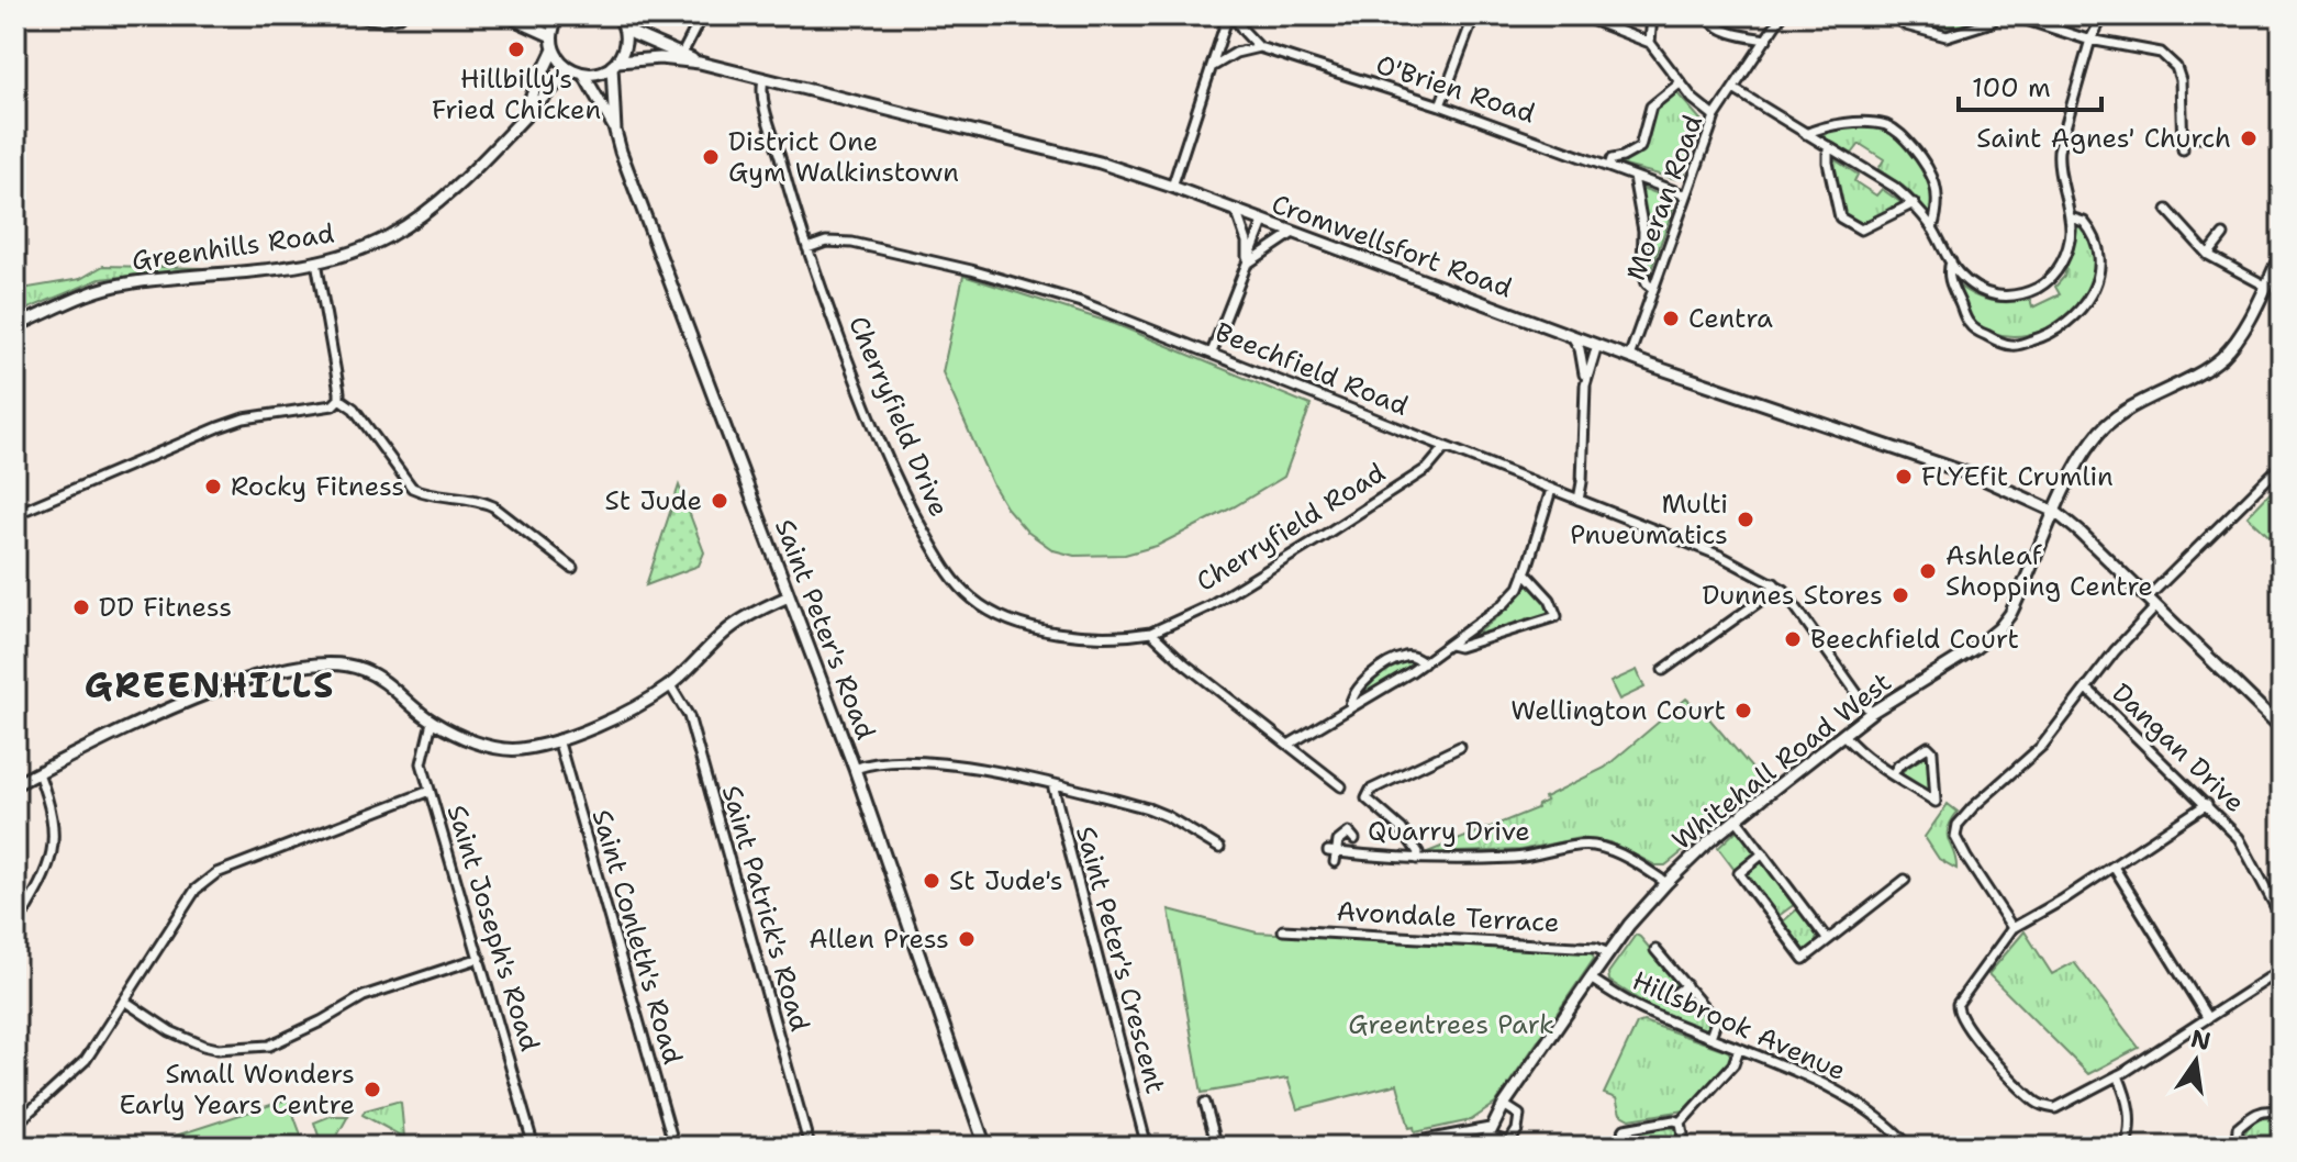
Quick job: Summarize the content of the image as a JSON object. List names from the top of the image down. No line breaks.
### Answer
{"streets":{"main road":["Cromwellsfort Road","Greenhills Road","Saint Peter's Road","Whitehall Road West"],"street":["O'Brien Road","Moeran Road","Beechfield Road","Cherryfield Drive","Cherryfield Road","Dangan Drive","Quarry Drive","Saint Patrick's Road","Avondale Terrace","Saint Joseph's Road","Saint Conleth's Road","Saint Peter's Crescent","Hillsbrook Avenue"]},"crossings":[["O'Brien Road","Moeran Road"],["Moeran Road","Cromwellsfort Road"],["Cromwellsfort Road","Cherryfield Drive"],["Cromwellsfort Road","Saint Peter's Road"],["Cromwellsfort Road","Whitehall Road West"],["Beechfield Road","Cherryfield Drive"],["Beechfield Road","Cherryfield Road"],["Cherryfield Drive","Cherryfield Road"],["Whitehall Road West","Quarry Drive"],["Whitehall Road West","Avondale Terrace"],["Whitehall Road West","Hillsbrook Avenue"]],"districts":["GREENHILLS"],"parks":["Greentrees Park"],"places":["Hillbilly's Fried Chicken","Saint Agnes' Church","District One Gym Walkinstown","Centra","FLYEfit Crumlin","Rocky Fitness","St Jude","Multi Pnueumatics","Ashleaf Shopping Centre","Dunnes Stores","DD Fitness","Beechfield Court","Wellington Court","St Jude's","Allen Press","Small Wonders Early Years Centre"],"scale_bar":"100 m","north":"top"}
